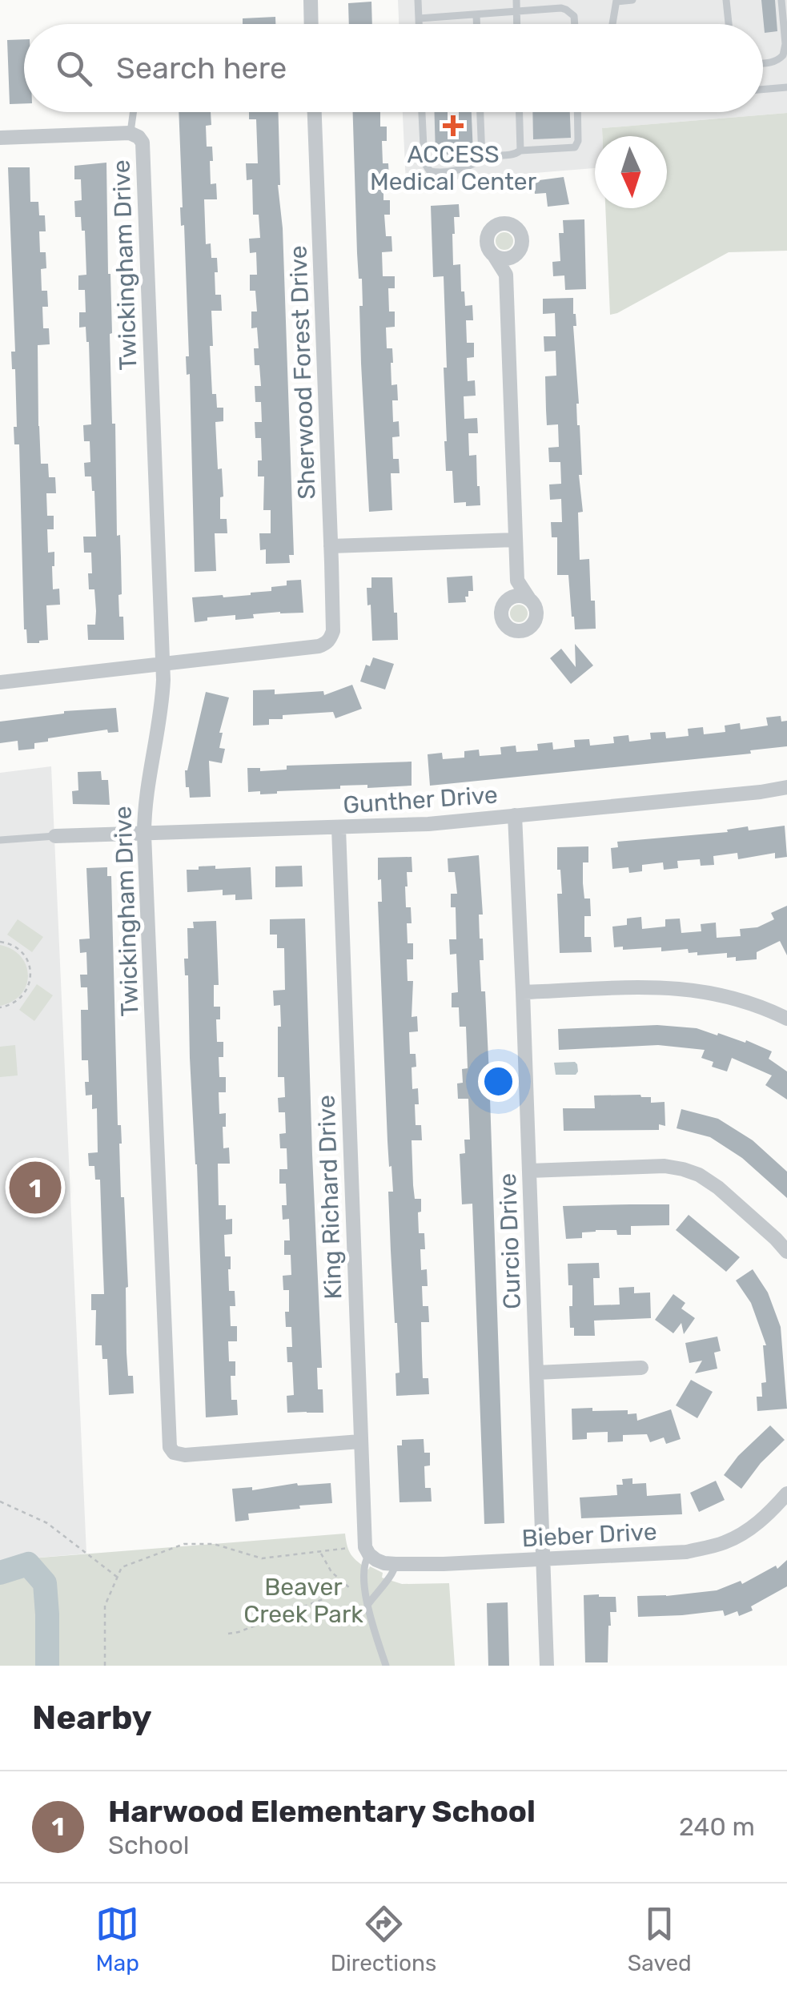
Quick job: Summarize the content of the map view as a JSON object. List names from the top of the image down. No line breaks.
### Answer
{"streets":{"street":["Twickingham Drive","Sherwood Forest Drive","Gunther Drive","King Richard Drive","Curcio Drive","Bieber Drive"]},"crossings":[["Twickingham Drive","Sherwood Forest Drive"],["Twickingham Drive","Gunther Drive"],["Twickingham Drive","King Richard Drive"],["Gunther Drive","King Richard Drive"],["Gunther Drive","Curcio Drive"],["King Richard Drive","Bieber Drive"],["Curcio Drive","Bieber Drive"]],"parks":["Beaver Creek Park"],"places":{"health":["ACCESS Medical Center"]},"north":"bottom","page":{"search":"Search here","pins":"1","heading":"Nearby","list":[{"mark":"1","name":"Harwood Elementary School","note":"School","value":"240 m"}],"nav":["Map","Directions","Saved"]}}
